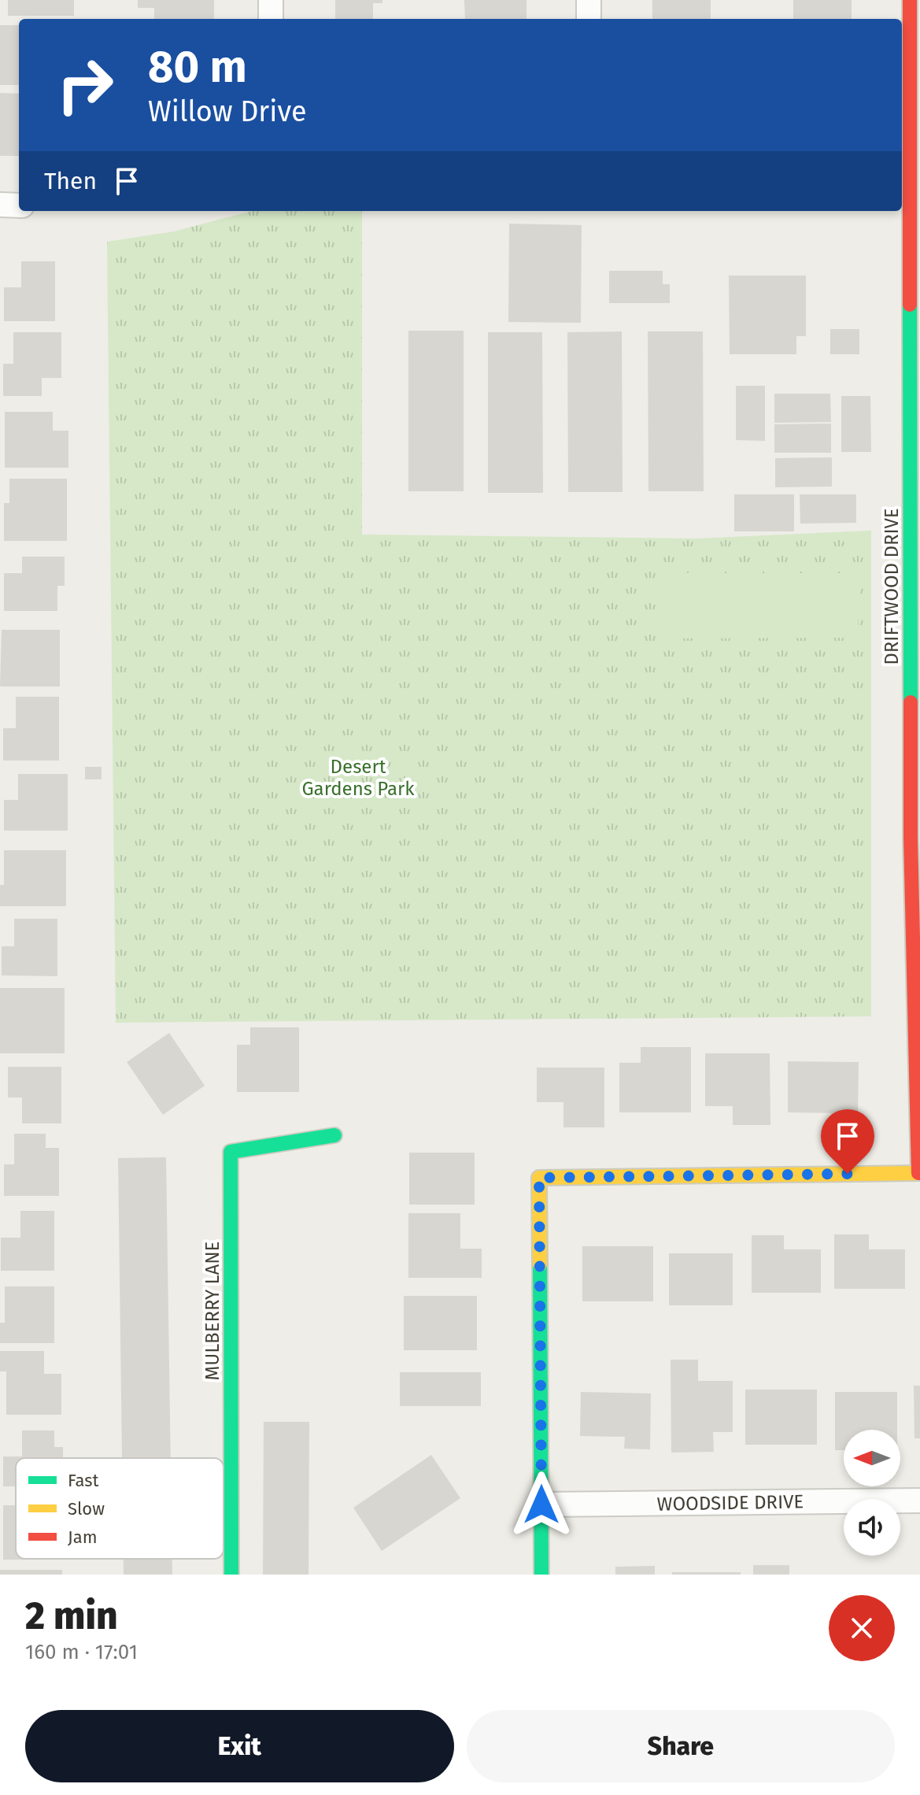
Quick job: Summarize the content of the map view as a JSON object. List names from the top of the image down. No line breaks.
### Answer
{"streets":{"street":["DRIFTWOOD DRIVE","MULBERRY LANE","WOODSIDE DRIVE"]},"parks":["Desert Gardens Park"],"legend":["Fast","Slow","Jam"],"north":"left","page":{"turn":["80 m","Willow Drive"],"then":"Then","heading":["2 min","160 m · 17:01"],"buttons":["Exit","Share"]}}
